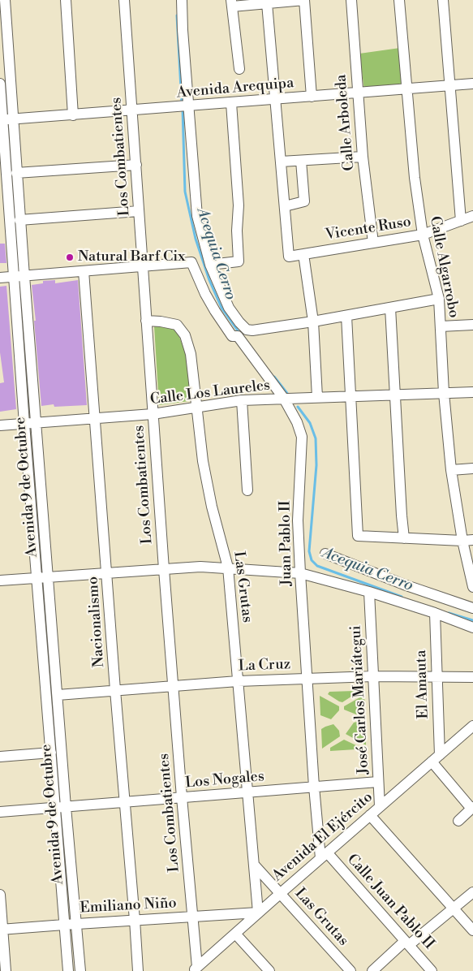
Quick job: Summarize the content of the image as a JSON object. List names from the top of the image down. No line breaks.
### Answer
{"streets":{"street":["Avenida Arequipa","Calle Arboleda","Los Combatientes","Vicente Ruso","Calle Algarrobo","Calle Los Laureles","Avenida 9 de Octubre","Juan Pablo II","Las Grutas","Nacionalismo","La Cruz","El Amauta","José Carlos Mariátegui","Los Nogales","Avenida El Ejército","Calle Juan Pablo II","Emiliano Niño"]},"crossings":[["Avenida Arequipa","Calle Arboleda"],["Avenida Arequipa","Los Combatientes"],["Avenida Arequipa","Calle Algarrobo"],["Avenida Arequipa","Avenida 9 de Octubre"],["Calle Arboleda","Vicente Ruso"],["Los Combatientes","Calle Los Laureles"],["Los Combatientes","Juan Pablo II"],["Los Combatientes","Las Grutas"],["Los Combatientes","La Cruz"],["Los Combatientes","Los Nogales"],["Los Combatientes","Avenida El Ejército"],["Los Combatientes","Emiliano Niño"],["Vicente Ruso","Calle Algarrobo"],["Calle Algarrobo","Calle Los Laureles"],["Calle Los Laureles","Avenida 9 de Octubre"],["Calle Los Laureles","Juan Pablo II"],["Calle Los Laureles","Las Grutas"],["Calle Los Laureles","Nacionalismo"],["Avenida 9 de Octubre","La Cruz"],["Avenida 9 de Octubre","Los Nogales"],["Avenida 9 de Octubre","Emiliano Niño"],["Juan Pablo II","La Cruz"],["Juan Pablo II","Los Nogales"],["Juan Pablo II","Avenida El Ejército"],["Juan Pablo II","Calle Juan Pablo II"],["Las Grutas","La Cruz"],["Las Grutas","Los Nogales"],["Las Grutas","Avenida El Ejército"],["Las Grutas","Emiliano Niño"],["Nacionalismo","La Cruz"],["Nacionalismo","Los Nogales"],["Nacionalismo","Emiliano Niño"],["La Cruz","El Amauta"],["La Cruz","José Carlos Mariátegui"],["El Amauta","Avenida El Ejército"],["José Carlos Mariátegui","Los Nogales"],["José Carlos Mariátegui","Avenida El Ejército"],["Avenida El Ejército","Calle Juan Pablo II"],["Avenida El Ejército","Emiliano Niño"]],"water":["Acequia Cerro"],"places":["Natural Barf Cix"]}
